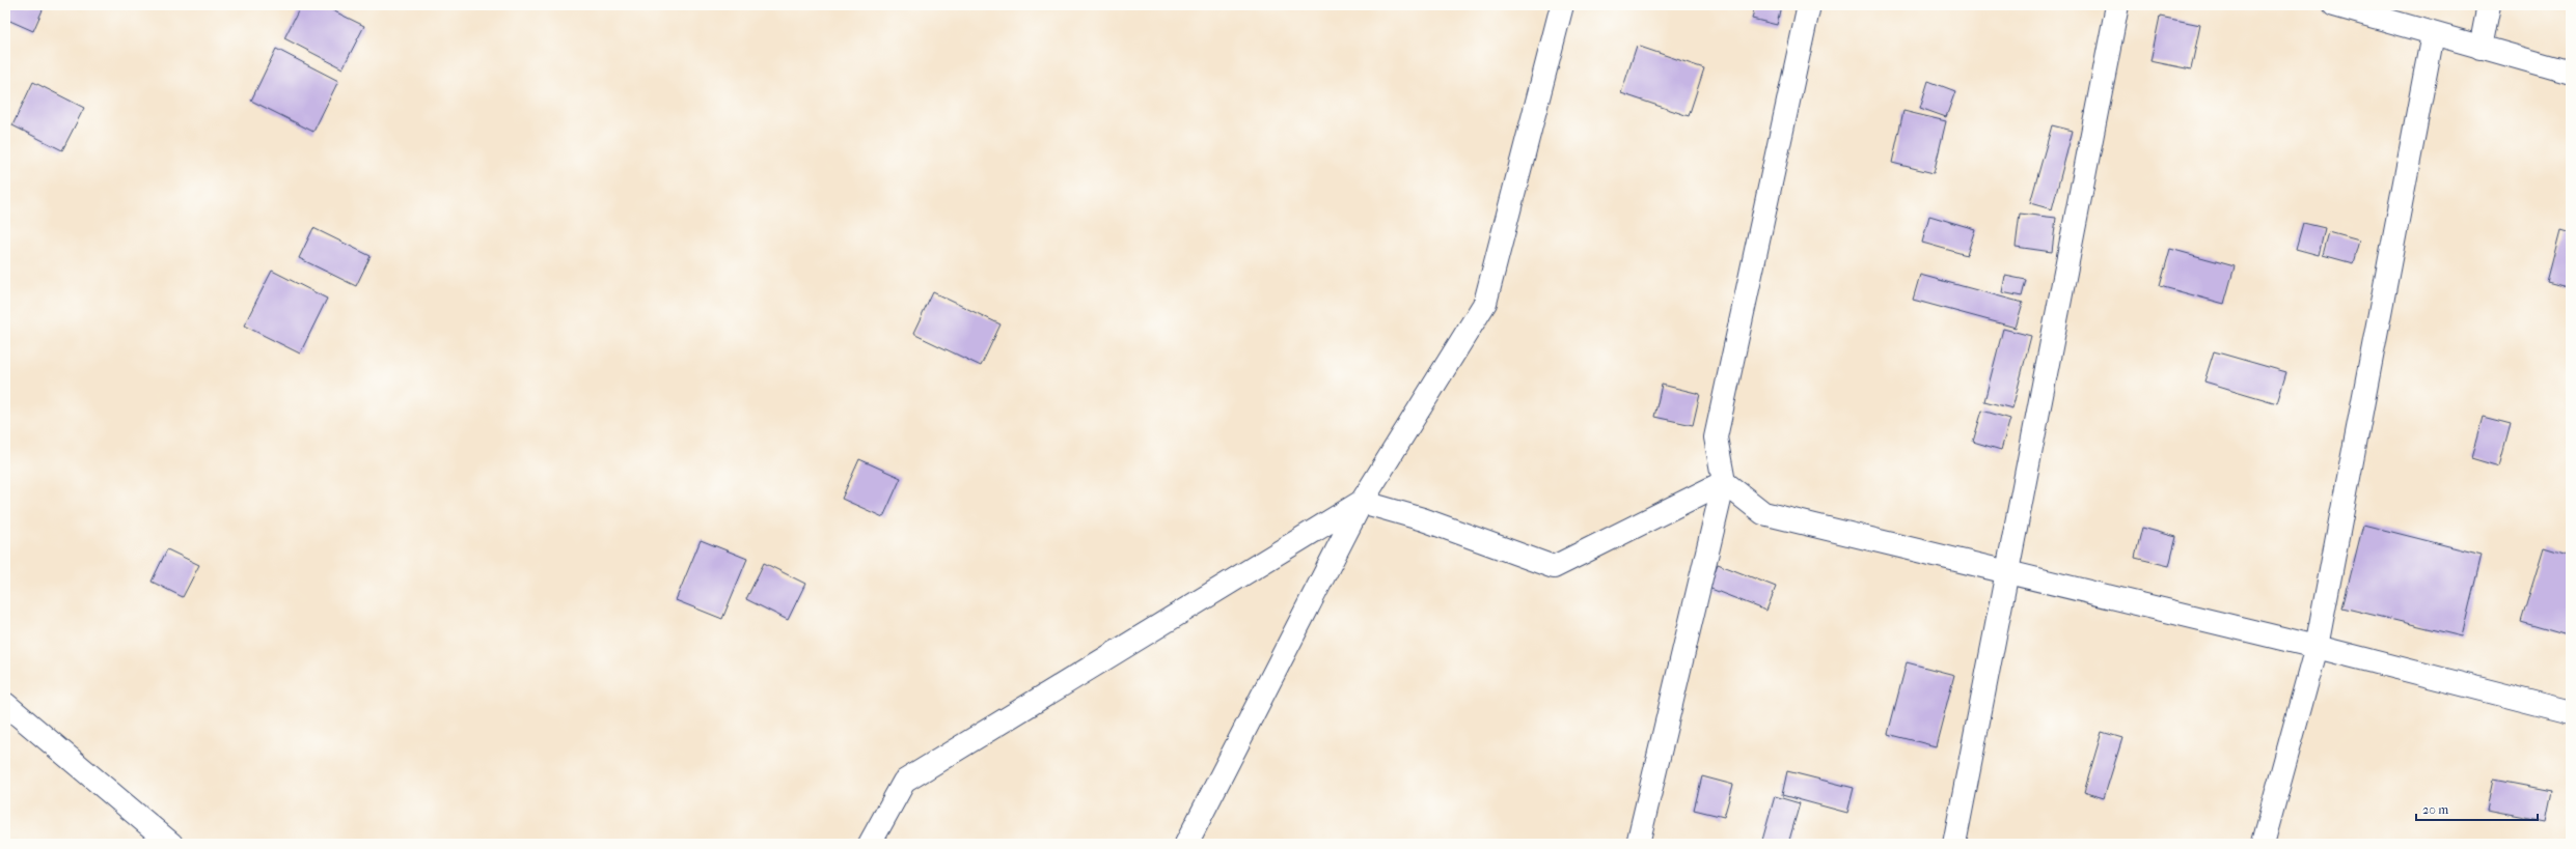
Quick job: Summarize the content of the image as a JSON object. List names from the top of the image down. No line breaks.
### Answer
{"scale_bar":"20 m"}
